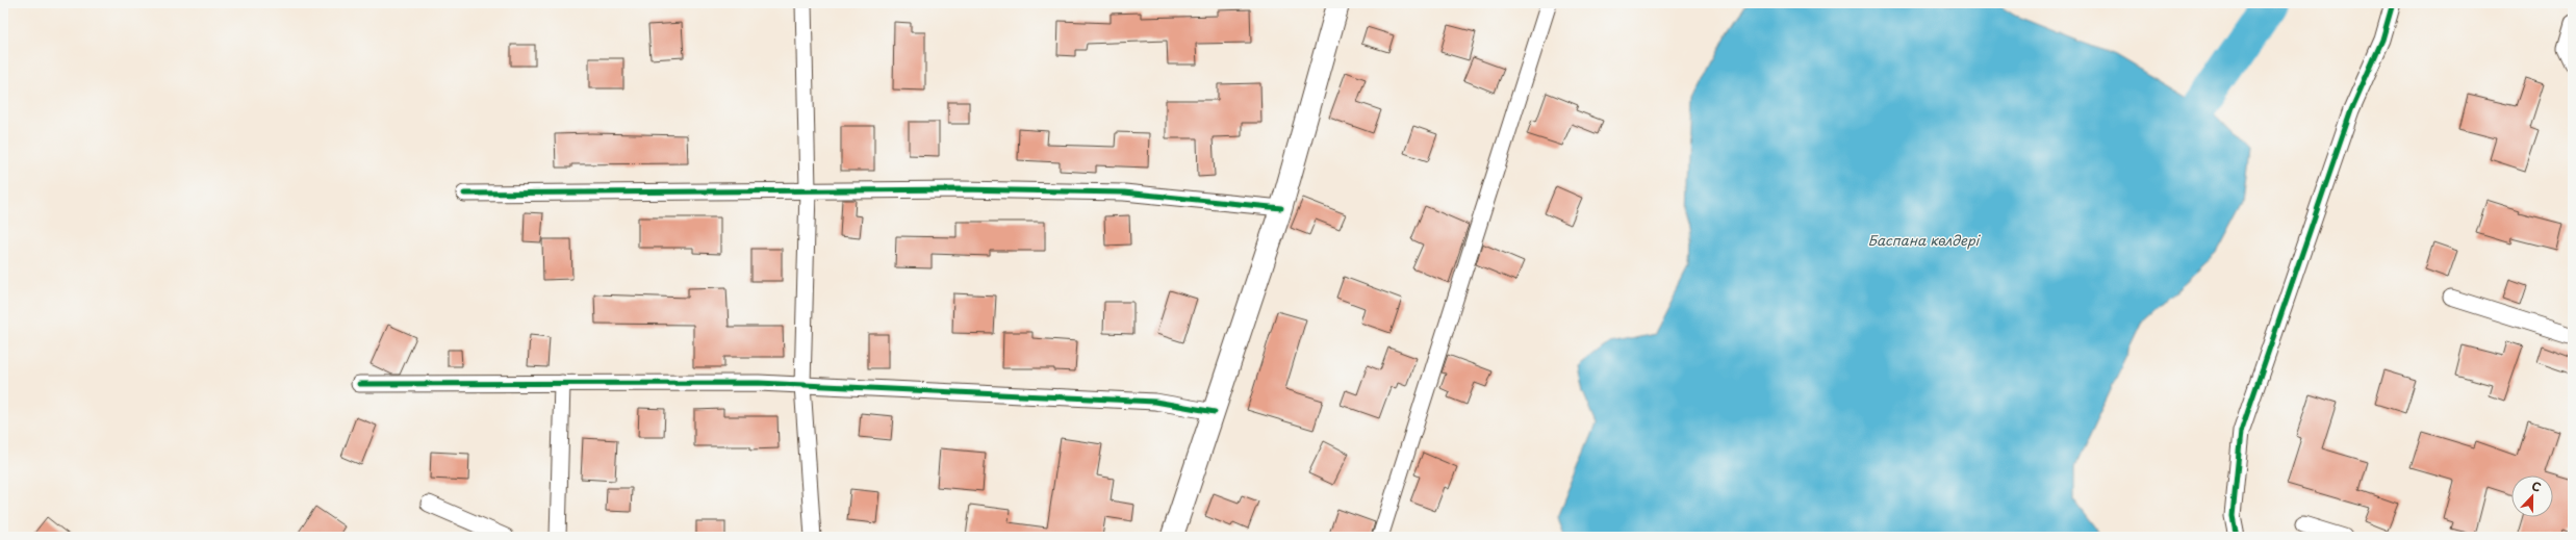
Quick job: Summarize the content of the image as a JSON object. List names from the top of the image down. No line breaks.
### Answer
{"water":["Баспана көлдері"],"north":"top"}
